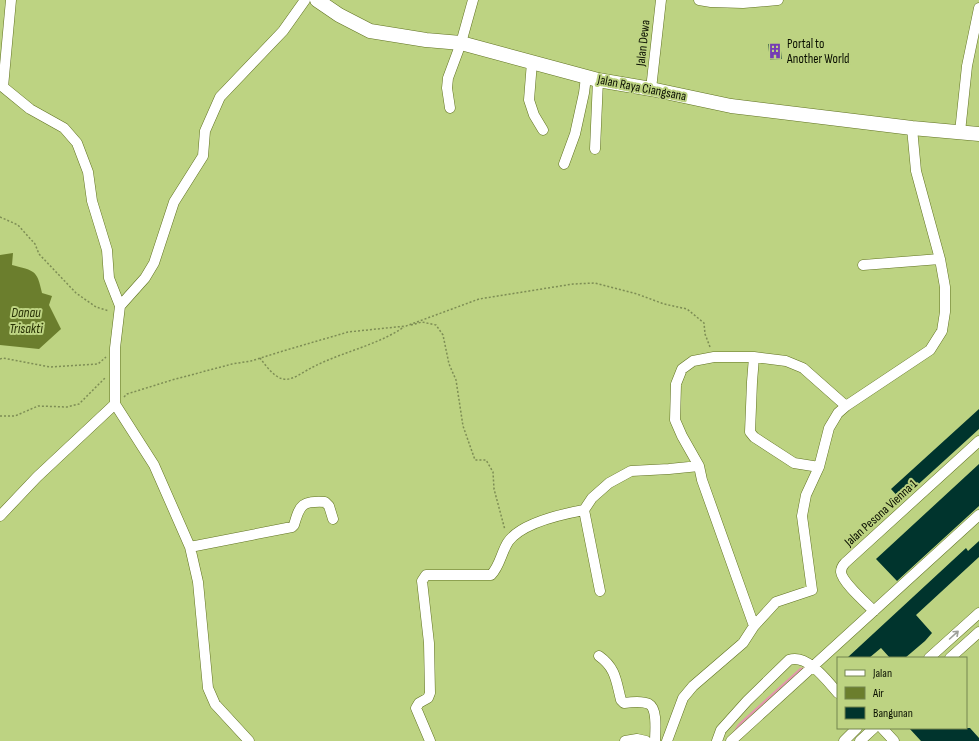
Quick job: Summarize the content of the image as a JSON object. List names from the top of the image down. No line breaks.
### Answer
{"streets":{"main road":["Jalan Raya Ciangsana"],"street":["Jalan Dewa","Jalan Pesona Vienna 1"]},"crossings":[["Jalan Dewa","Jalan Raya Ciangsana"]],"water":["Danau Trisakti"],"places":{"building":["Portal to Another World"]},"legend":["Jalan","Air","Bangunan"]}
